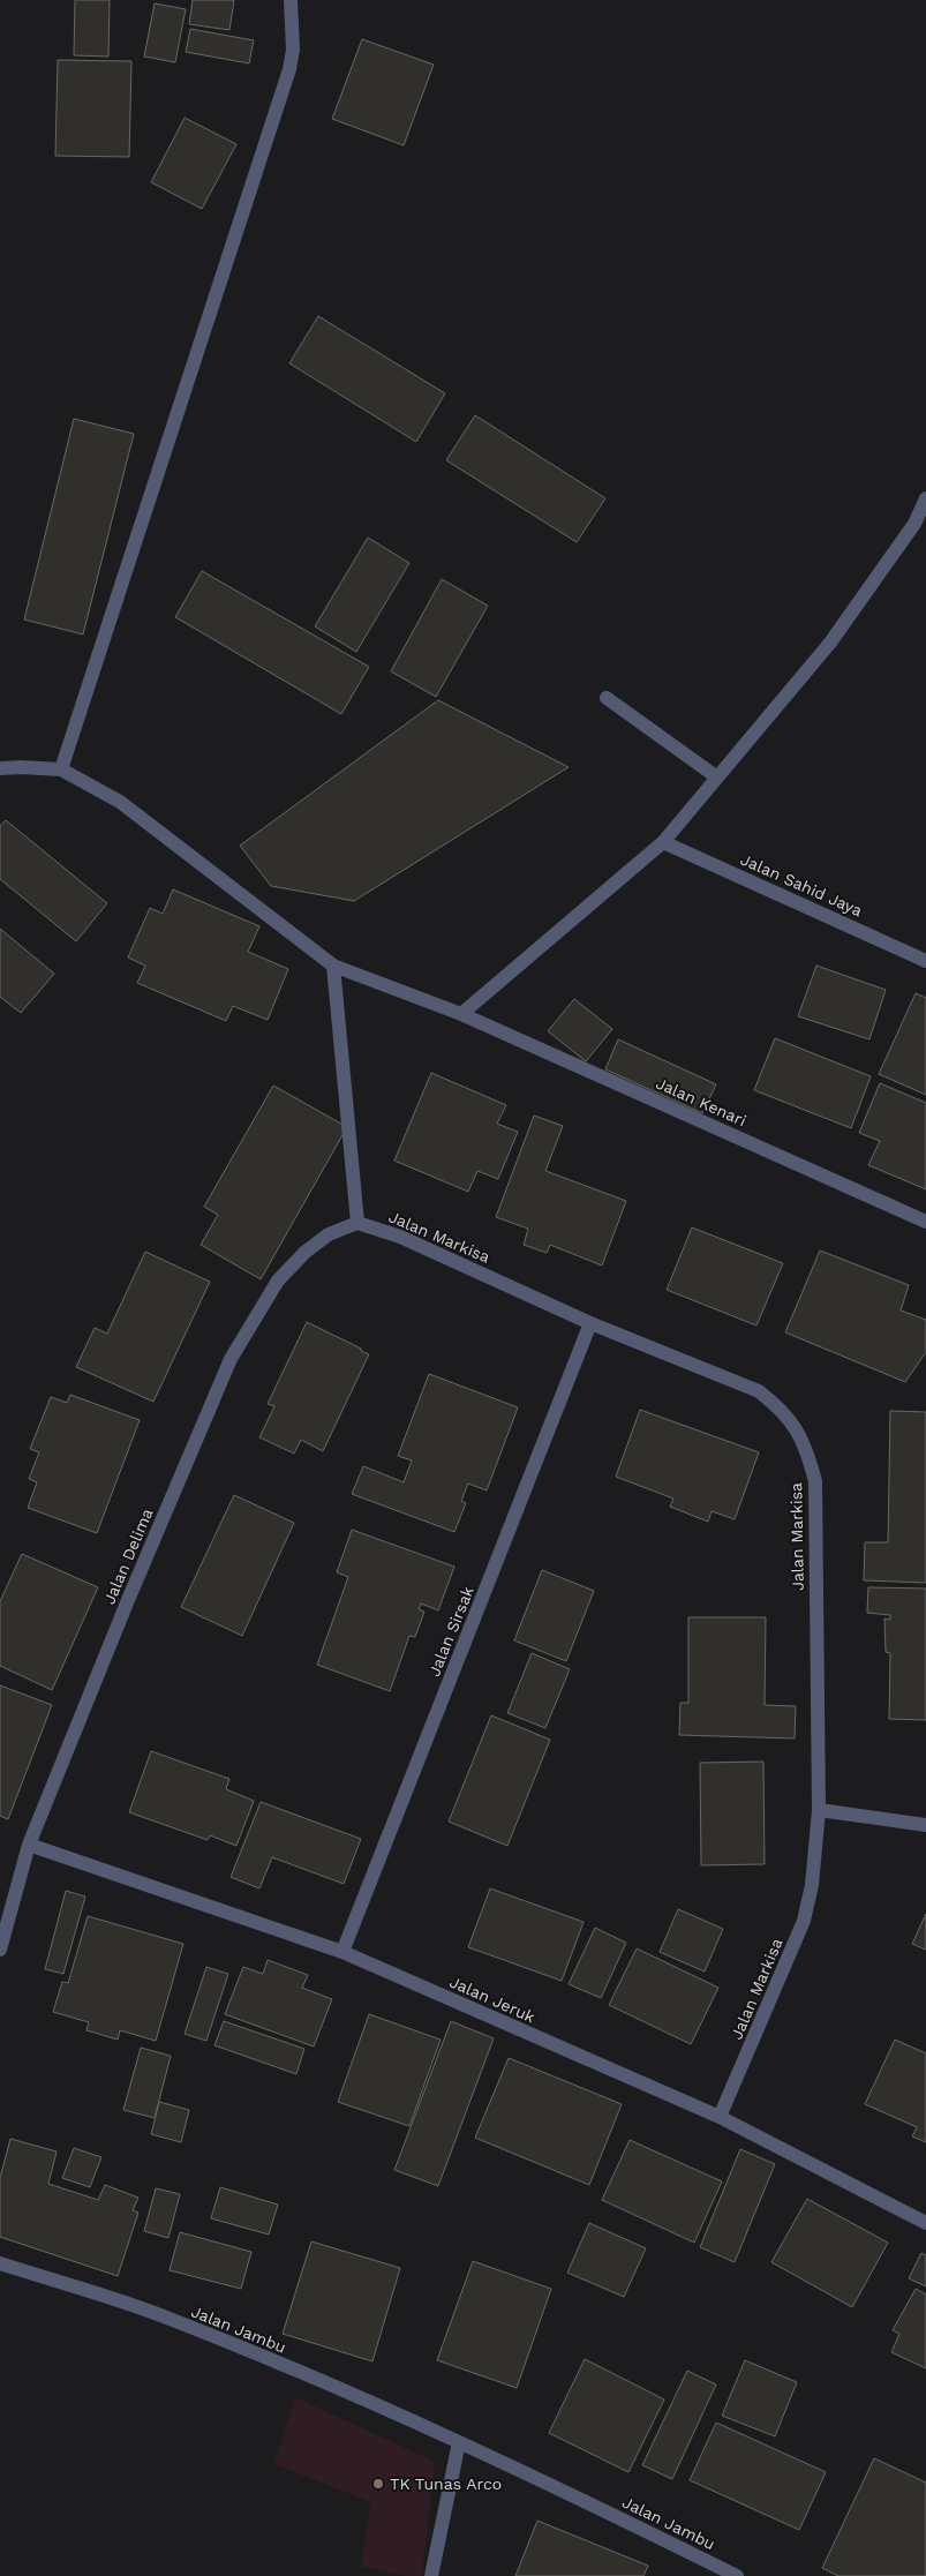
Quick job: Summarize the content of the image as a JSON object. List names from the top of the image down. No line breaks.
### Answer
{"streets":{"street":["Jalan Sahid Jaya","Jalan Kenari","Jalan Markisa","Jalan Delima","Jalan Sirsak","Jalan Jeruk","Jalan Jambu"]},"crossings":[["Jalan Markisa","Jalan Delima"],["Jalan Markisa","Jalan Sirsak"],["Jalan Markisa","Jalan Jeruk"],["Jalan Delima","Jalan Jeruk"],["Jalan Sirsak","Jalan Jeruk"]],"places":["TK Tunas Arco"]}
